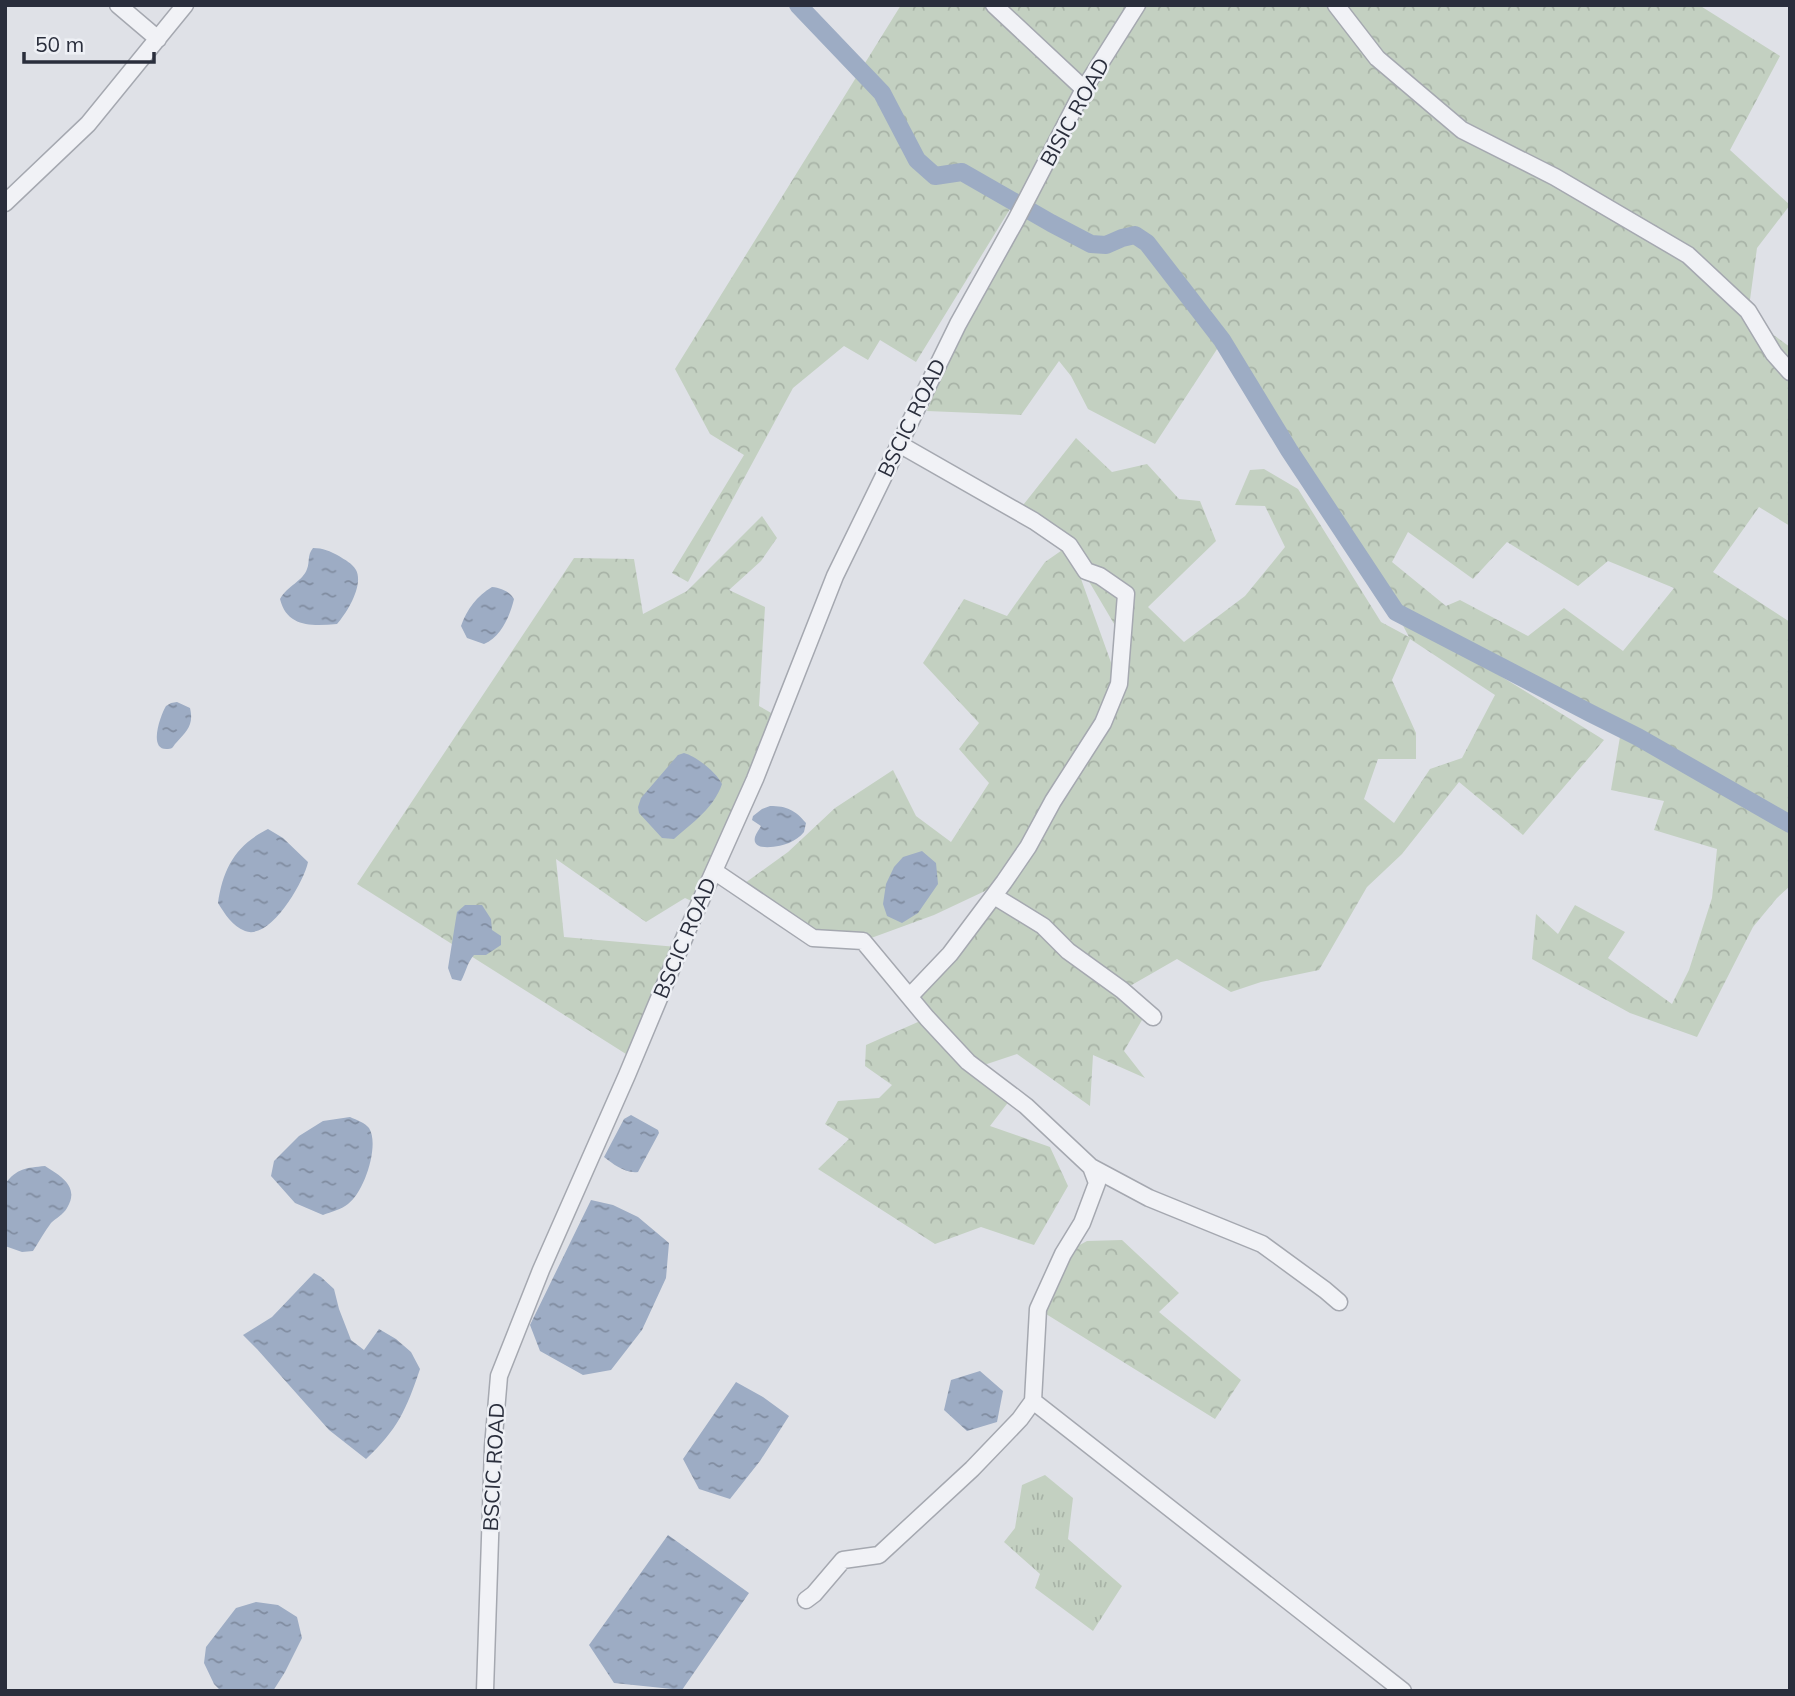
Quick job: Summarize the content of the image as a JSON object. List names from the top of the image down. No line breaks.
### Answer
{"streets":{"street":["BISIC ROAD","BSCIC ROAD"]},"crossings":[["BISIC ROAD","BSCIC ROAD"]],"scale_bar":"50 m"}
